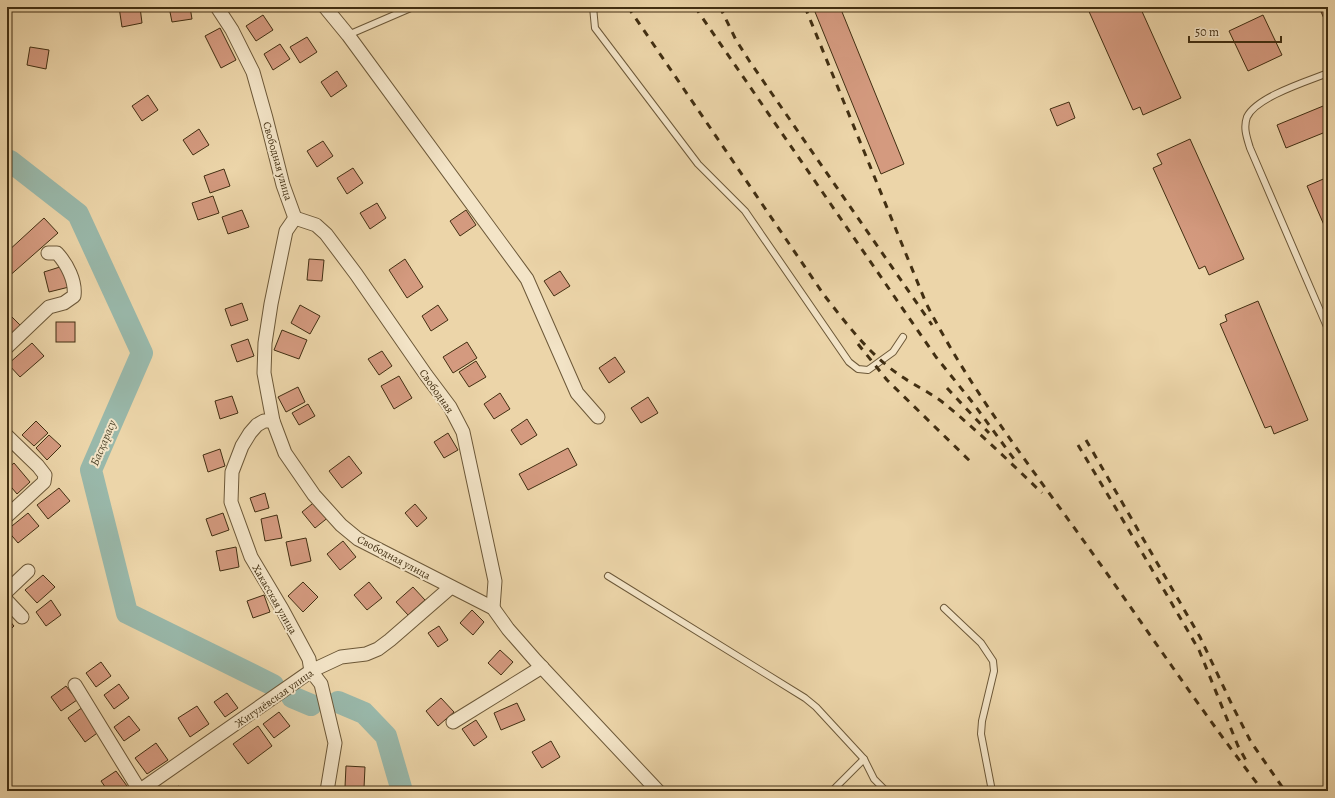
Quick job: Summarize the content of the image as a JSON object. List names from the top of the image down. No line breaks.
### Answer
{"streets":{"street":["Свободная улица","Свободная","Хакасская улица","Жигулёвская улица"]},"crossings":[["Свободная улица","Свободная"],["Свободная улица","Хакасская улица"],["Свободная улица","Жигулёвская улица"],["Хакасская улица","Жигулёвская улица"]],"water":["Басқарасу"],"scale_bar":"50 m"}
